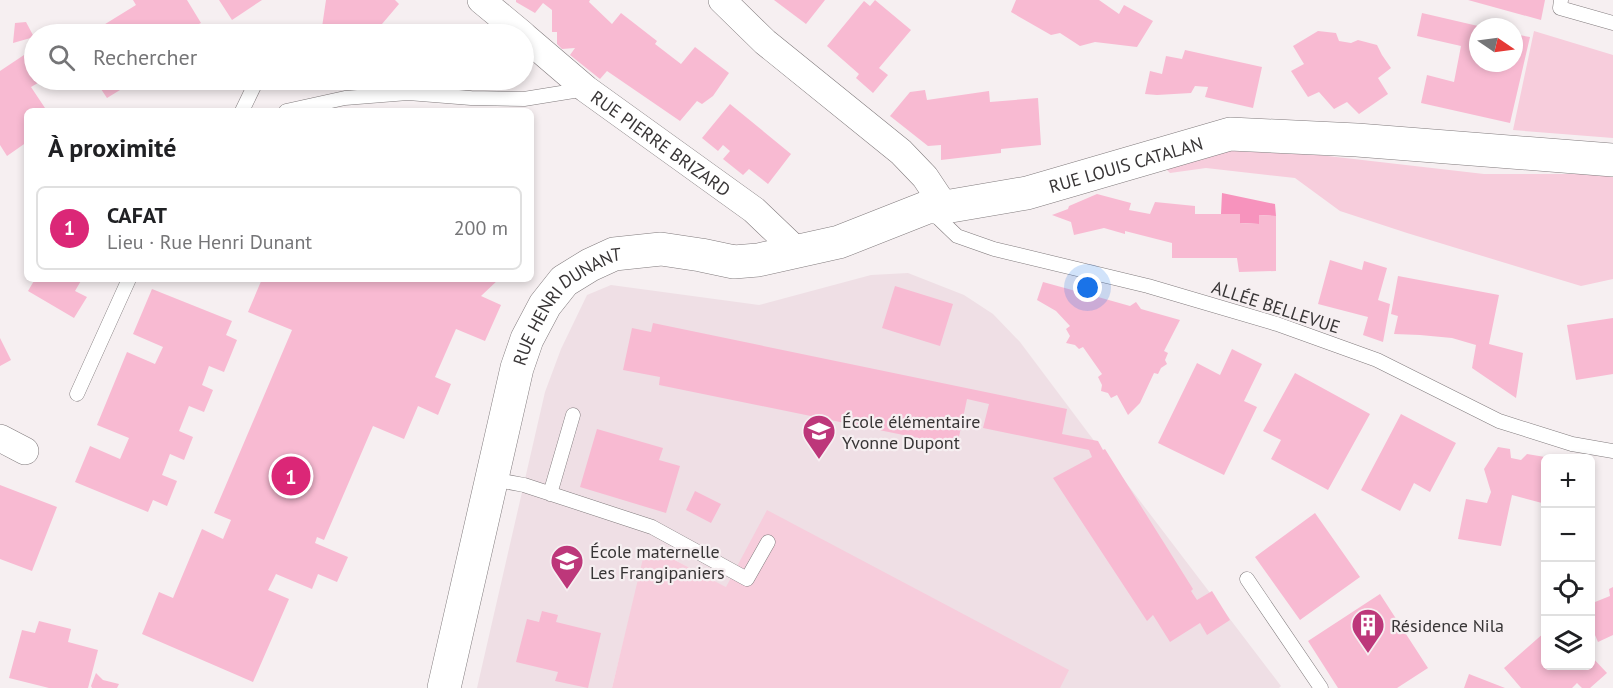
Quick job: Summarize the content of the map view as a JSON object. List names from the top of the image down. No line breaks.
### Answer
{"streets":{"street":["RUE PIERRE BRIZARD","RUE LOUIS CATALAN","RUE HENRI DUNANT"],"lane":["ALLÉE BELLEVUE"]},"crossings":[["RUE PIERRE BRIZARD","RUE HENRI DUNANT"],["RUE LOUIS CATALAN","ALLÉE BELLEVUE"],["RUE LOUIS CATALAN","RUE HENRI DUNANT"],["ALLÉE BELLEVUE","RUE HENRI DUNANT"]],"places":{"school or university":["École élémentaire Yvonne Dupont","École maternelle Les Frangipaniers"],"building":["Résidence Nila"]},"north":"right","page":{"search":"Rechercher","heading":"À proximité","list":[{"mark":"1","name":"CAFAT","note":"Lieu · Rue Henri Dunant","value":"200 m"}],"map_buttons":["+","−"],"pins":"1"}}
